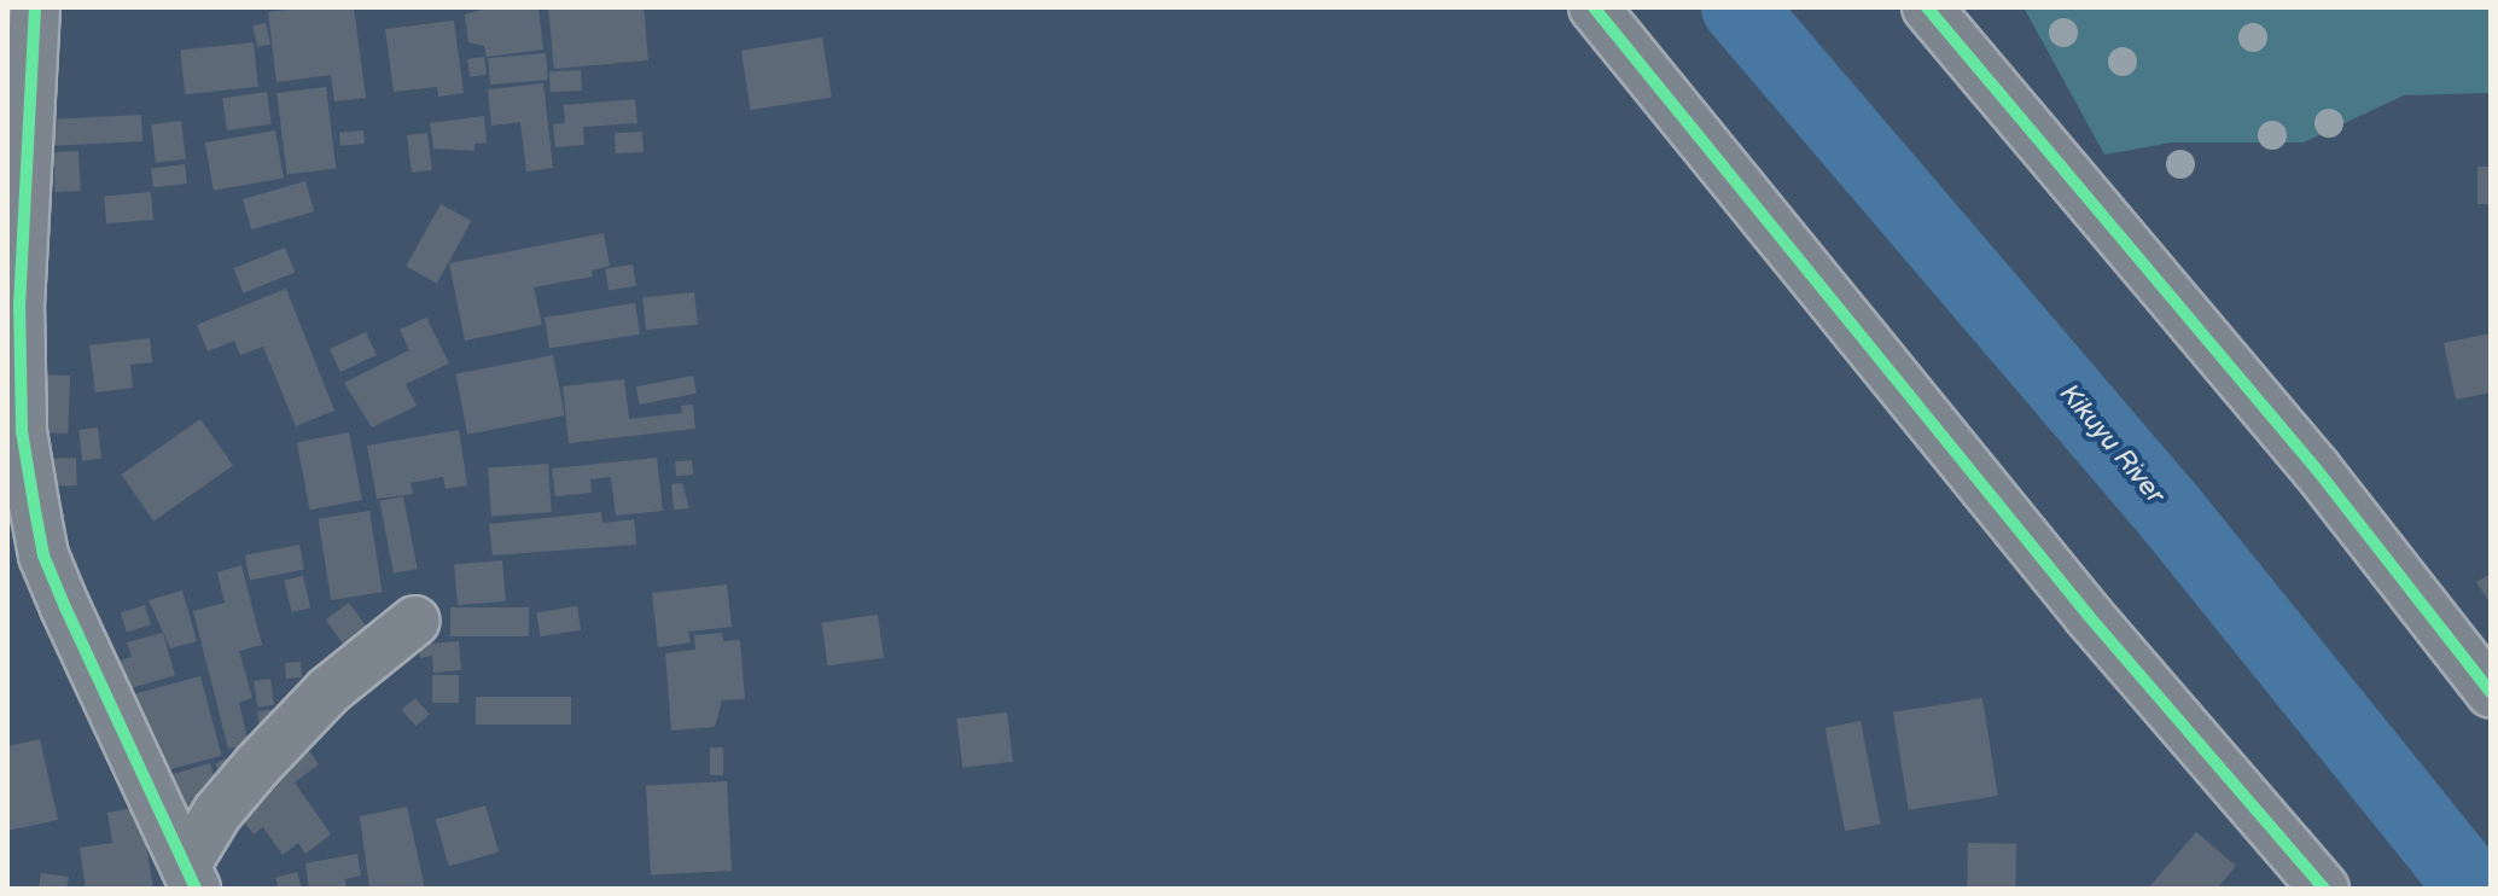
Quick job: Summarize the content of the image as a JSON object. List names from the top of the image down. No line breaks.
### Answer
{"water":["Kikuyu River"]}
